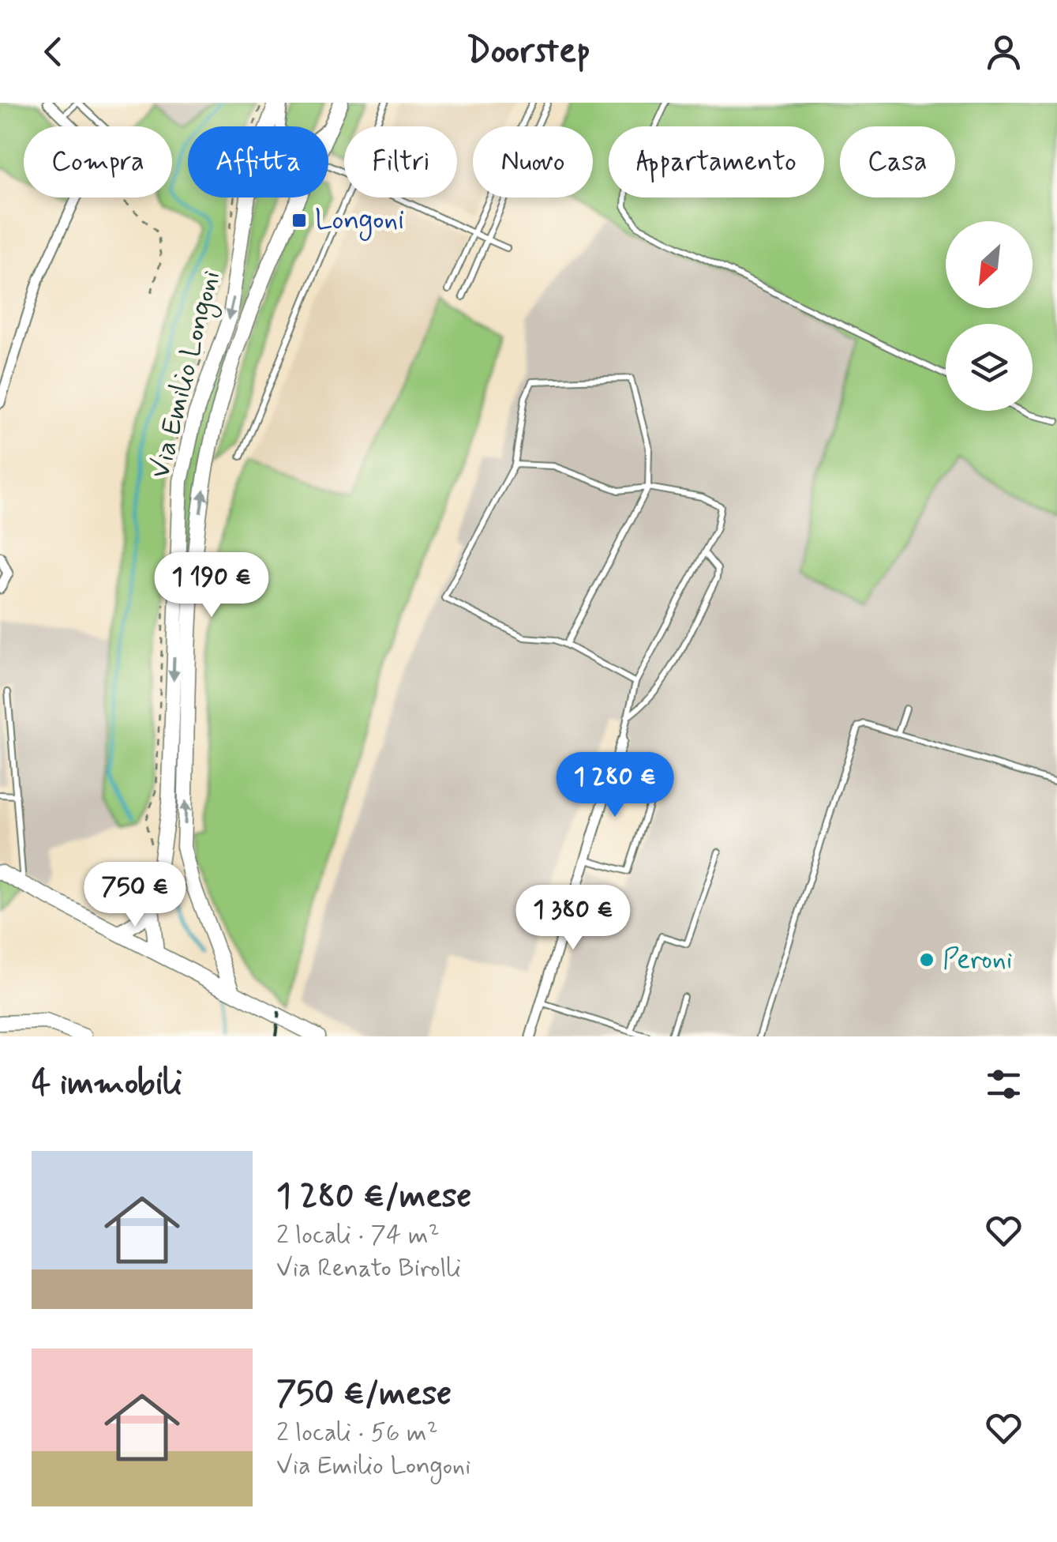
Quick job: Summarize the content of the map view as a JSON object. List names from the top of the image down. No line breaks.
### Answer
{"streets":{"street":["Via Emilio Longoni"]},"places":{"transit":["Longoni"],"other":["Peroni"]},"north":"bottom left","page":{"header":"Doorstep","chip":["Compra","Affitta","Filtri","Nuovo","Appartamento","Casa"],"price":["1 190 €","1 280 €","750 €","1 380 €"],"heading":"4 immobili","list":[{"name":"1 280 €/mese","note":"2 locali · 74 m² · Via Renato Birolli"},{"name":"750 €/mese","note":"2 locali · 56 m² · Via Emilio Longoni"}]}}
